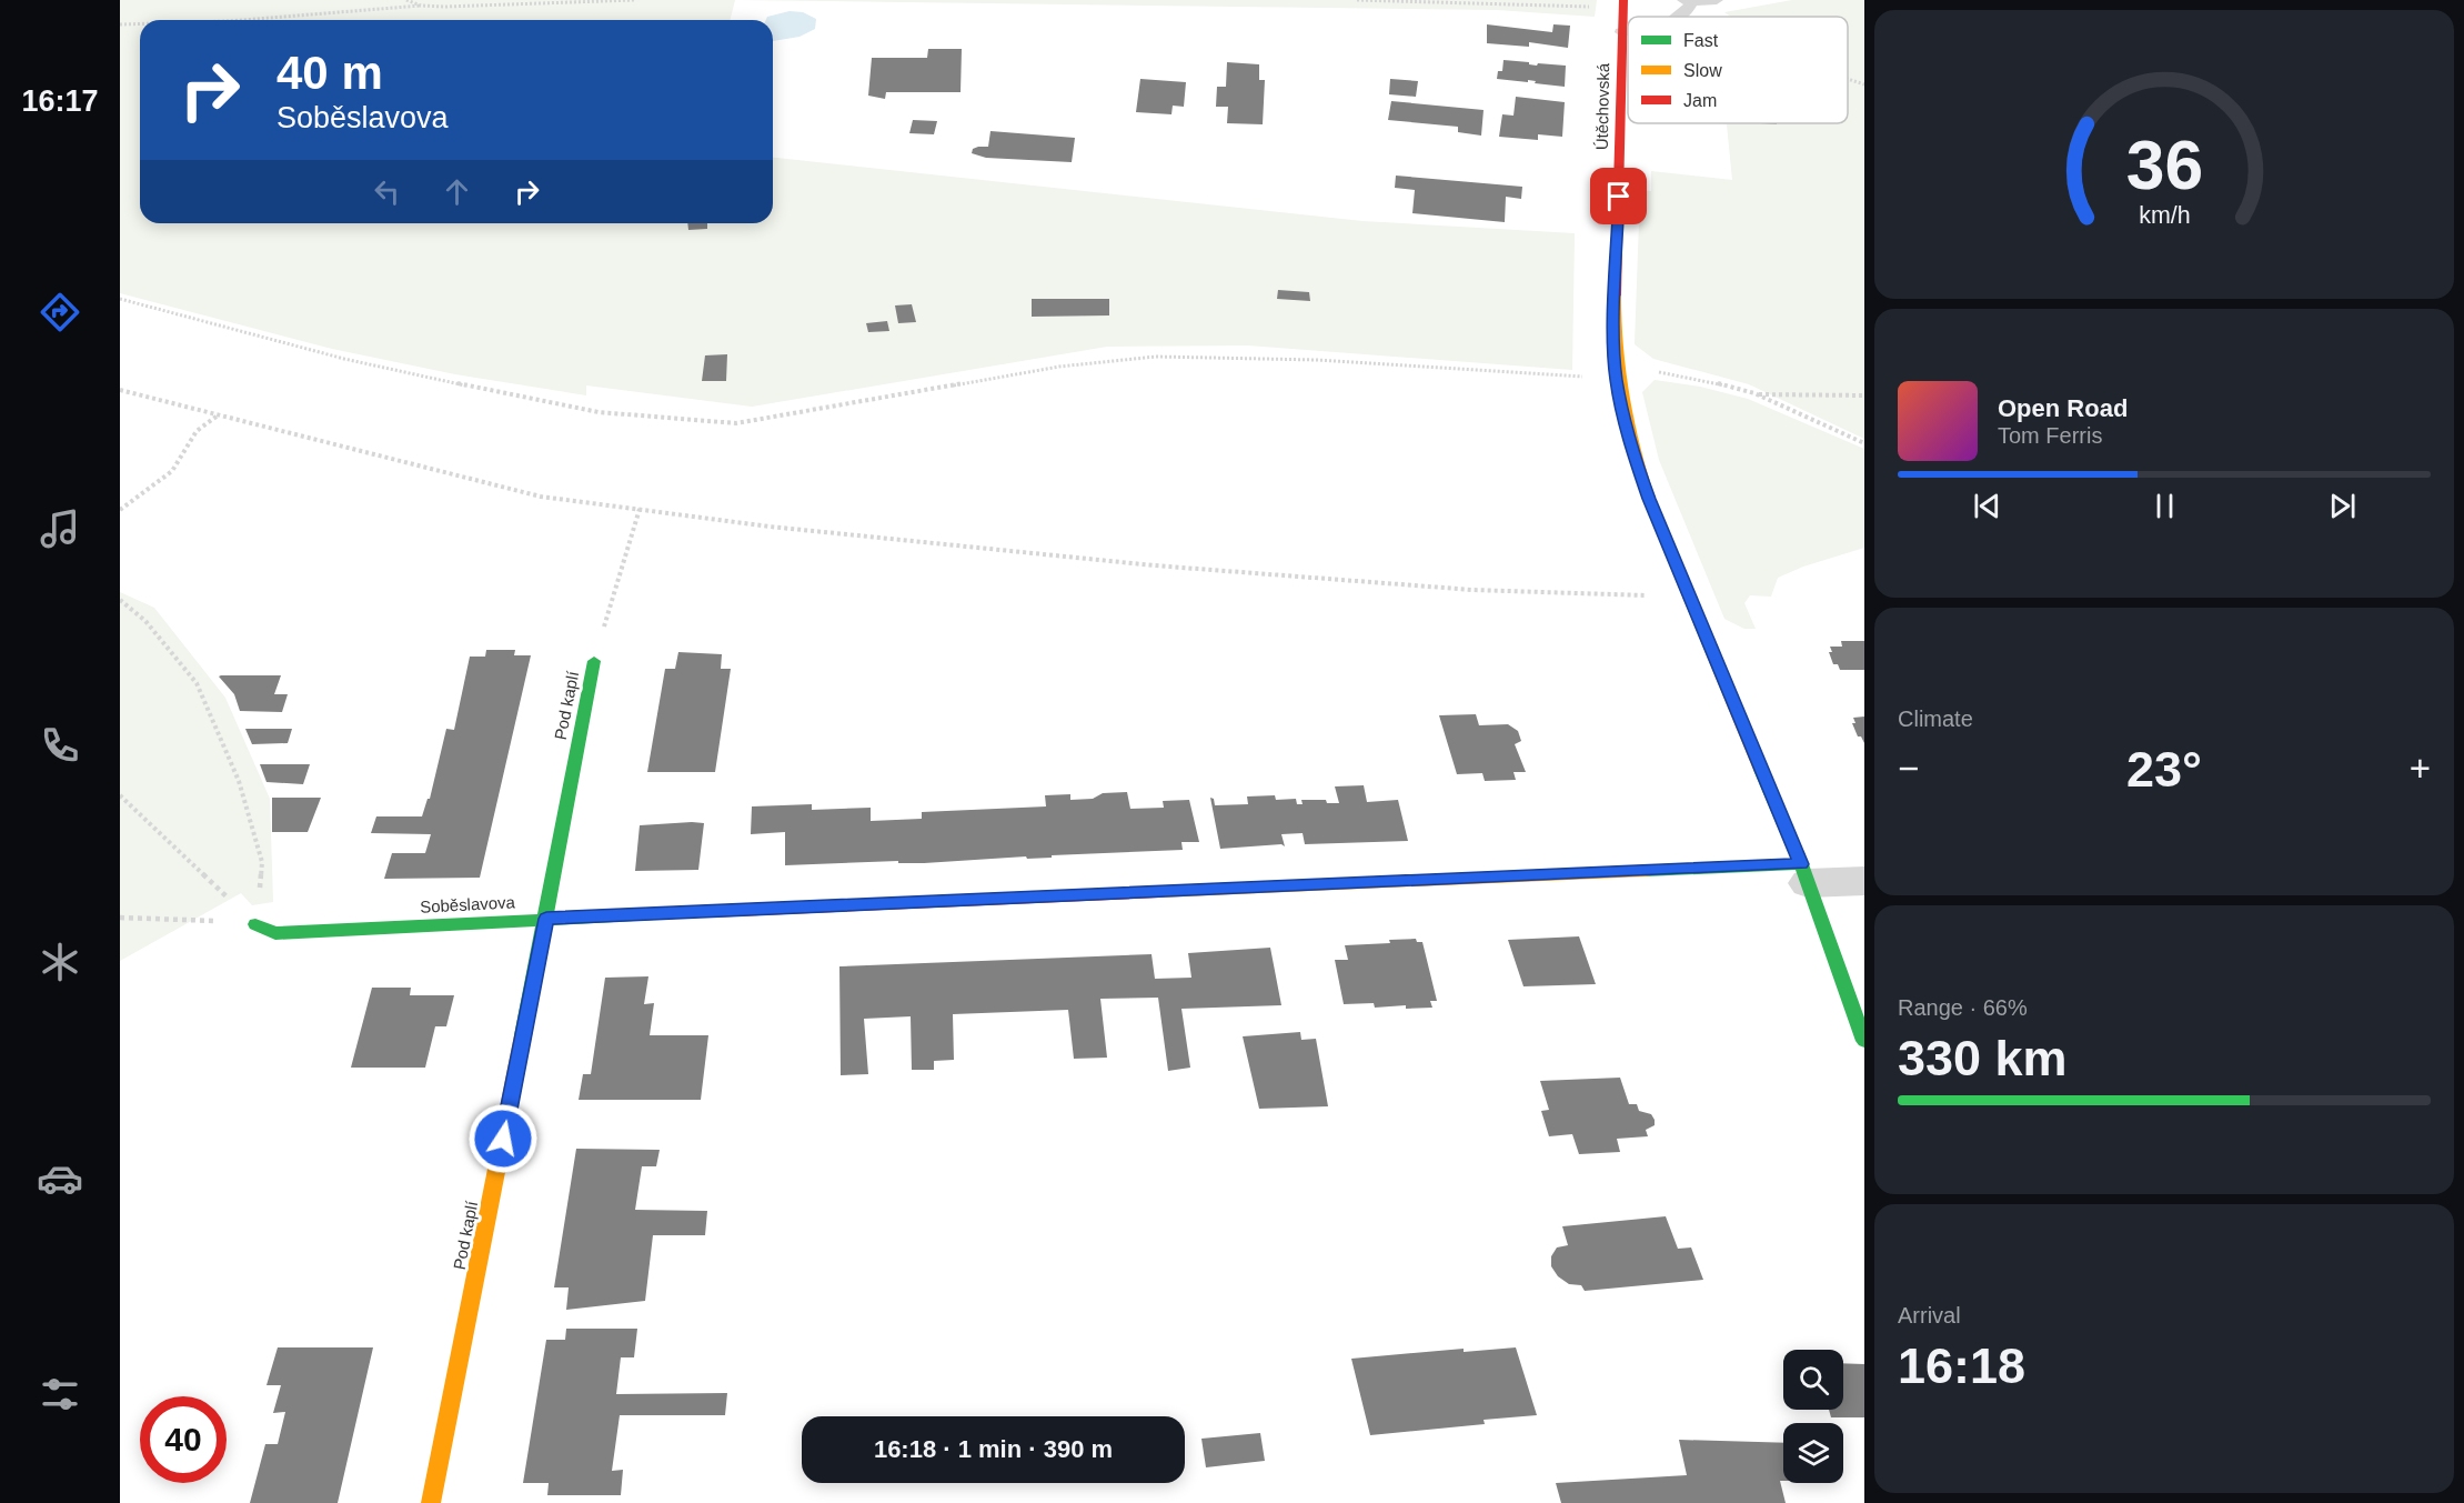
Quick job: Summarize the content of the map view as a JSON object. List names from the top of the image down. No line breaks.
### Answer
{"streets":{"street":["Útěchovská","Pod kaplí","Soběslavova"]},"crossings":[["Útěchovská","Soběslavova"],["Pod kaplí","Soběslavova"]],"legend":["Fast","Slow","Jam"],"page":{"tabs":"16:17","turn":["40 m","Soběslavova"],"song":["Open Road","Tom Ferris"],"tile":["Climate",["Range · 66%","330 km"],["Arrival","16:18"]],"heat":["−","23°","+"],"limit":"40","trip":"16:18 · 1 min · 390 m","gauge":["36","km/h"]}}
